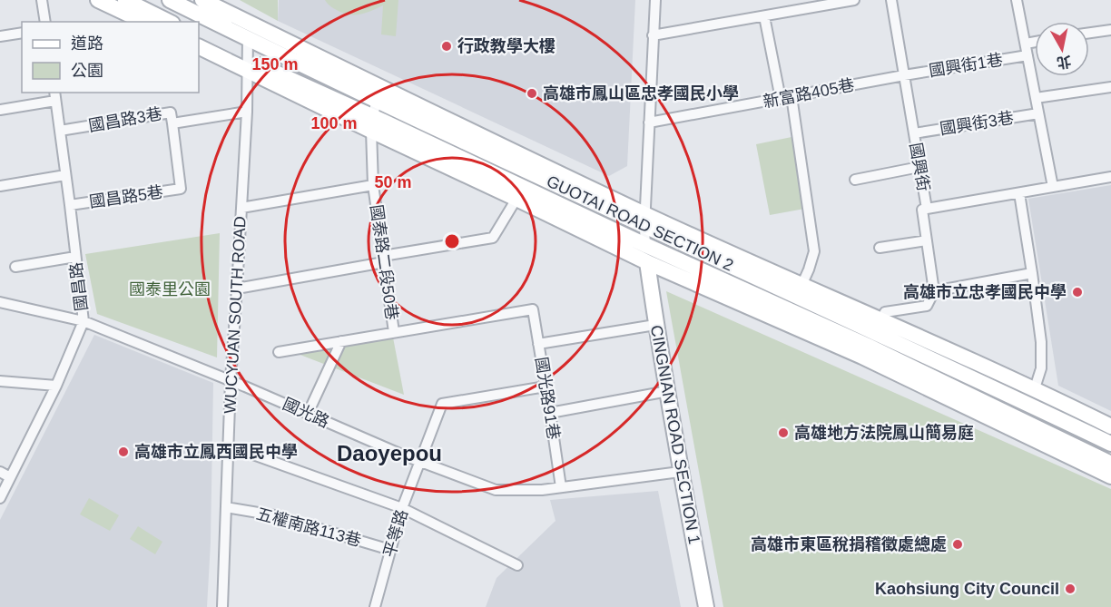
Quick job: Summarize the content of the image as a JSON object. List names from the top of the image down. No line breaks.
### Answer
{"streets":{"street":["國興街1巷","新富路405巷","國昌路3巷","國興街3巷","國興街","國昌路5巷","GUOTAI ROAD SECTION 2","國泰路二段50巷","國昌路","WUCYUAN SOUTH ROAD","國光路91巷","國光路","CINGNIAN ROAD SECTION 1","五權南路113巷","平等路"]},"crossings":[["國興街1巷","新富路405巷"],["國興街1巷","國興街"],["新富路405巷","國興街"],["國昌路3巷","國昌路5巷"],["國昌路3巷","國昌路"],["國昌路3巷","WUCYUAN SOUTH ROAD"],["國興街3巷","國興街"],["國昌路5巷","國昌路"],["GUOTAI ROAD SECTION 2","國泰路二段50巷"],["GUOTAI ROAD SECTION 2","WUCYUAN SOUTH ROAD"],["GUOTAI ROAD SECTION 2","CINGNIAN ROAD SECTION 1"],["國泰路二段50巷","國光路91巷"],["國昌路","國光路"],["WUCYUAN SOUTH ROAD","國光路"],["WUCYUAN SOUTH ROAD","五權南路113巷"],["國光路91巷","國光路"],["國光路91巷","平等路"],["國光路","CINGNIAN ROAD SECTION 1"],["國光路","平等路"],["五權南路113巷","平等路"]],"districts":["Daoyepou"],"parks":["國泰里公園"],"places":["行政教學大樓","高雄市鳳山區忠孝國民小學","高雄市立忠孝國民中學","高雄地方法院鳳山簡易庭","高雄市立鳳西國民中學","高雄市東區稅捐稽徵處總處","Kaohsiung City Council"],"legend":["道路","公園"],"north":"bottom","rings":["150 m","100 m","50 m"]}
